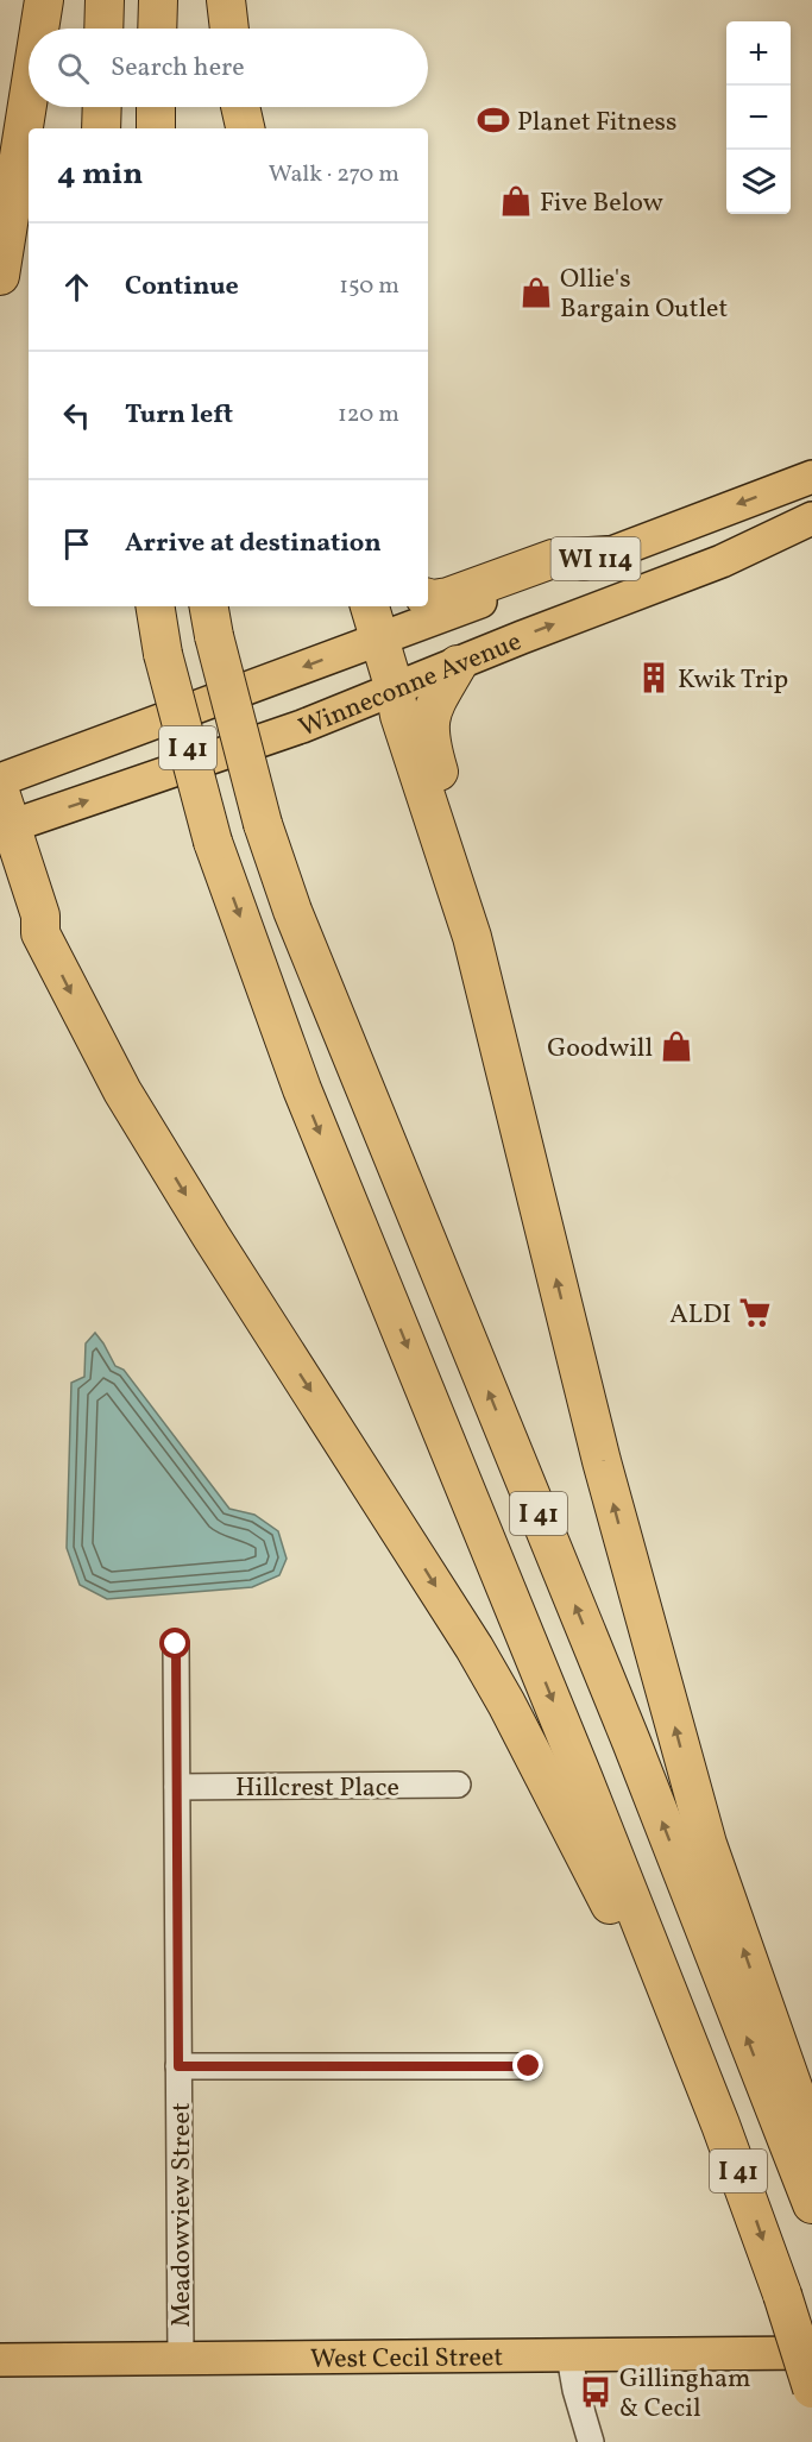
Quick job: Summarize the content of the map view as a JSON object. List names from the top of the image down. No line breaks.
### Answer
{"streets":{"highway":["I 41"],"main road":["WI 114","Winneconne Avenue","West Cecil Street"],"street":["Hillcrest Place","Meadowview Street"]},"crossings":[["Hillcrest Place","Meadowview Street"],["Meadowview Street","West Cecil Street"]],"places":{"sports":["Planet Fitness"],"shop":["Five Below","Ollie's Bargain Outlet","Goodwill"],"building":["Kwik Trip"],"supermarket":["ALDI"],"bus stop":["Gillingham & Cecil"]},"page":{"map_buttons":["+","−"],"search":"Search here","heading":["4 min","Walk · 270 m"],"list":[["Continue","150 m"],["Turn left","120 m"],"Arrive at destination"]}}
